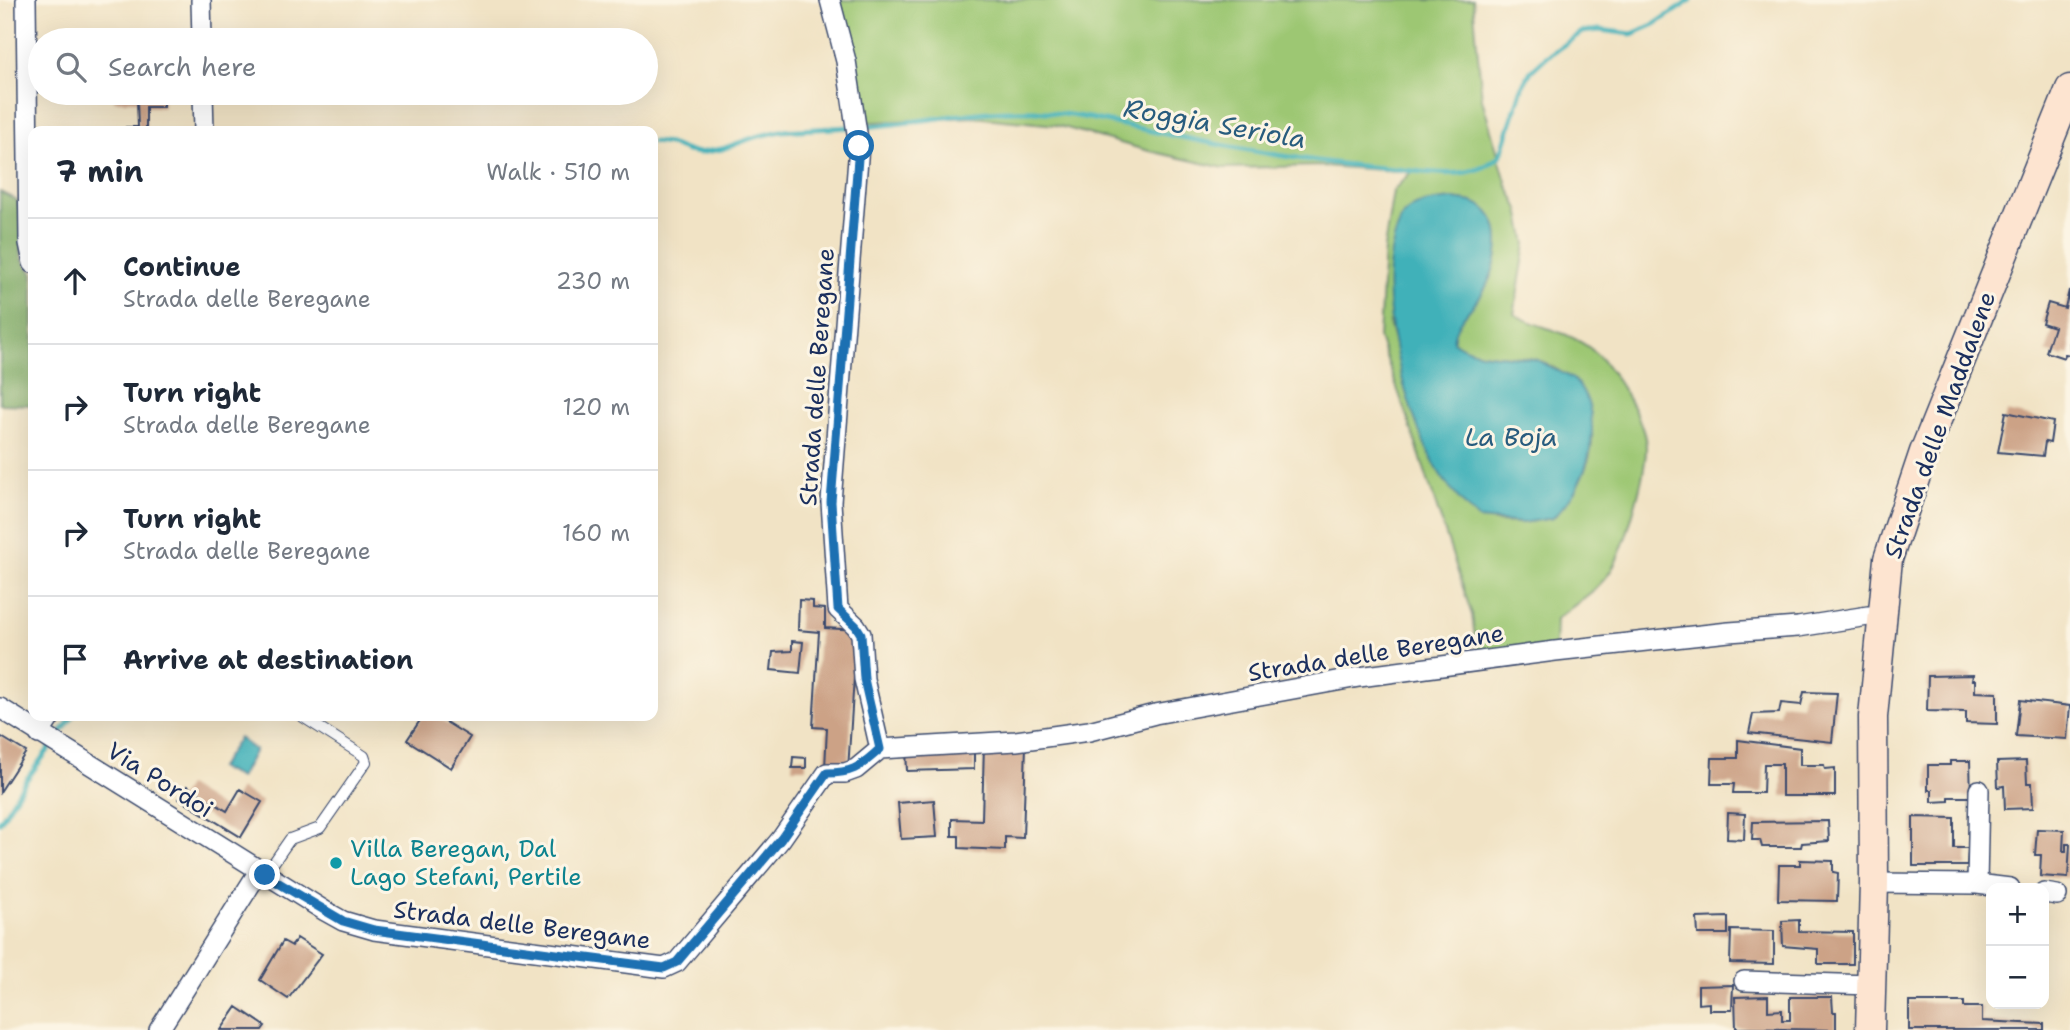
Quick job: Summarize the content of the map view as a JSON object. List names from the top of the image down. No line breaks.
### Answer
{"streets":{"street":["Strada delle Beregane","Strada delle Maddalene","Via Pordoi"]},"crossings":[["Strada delle Beregane","Strada delle Maddalene"],["Strada delle Beregane","Via Pordoi"]],"water":["Roggia Seriola","La Boja"],"places":["Villa Beregan, Dal Lago Stefani, Pertile"],"page":{"search":"Search here","heading":["7 min","Walk · 510 m"],"list":[["Continue","Strada delle Beregane","230 m"],["Turn right","Strada delle Beregane","120 m"],["Turn right","Strada delle Beregane","160 m"],"Arrive at destination"],"map_buttons":["+","−"]}}
